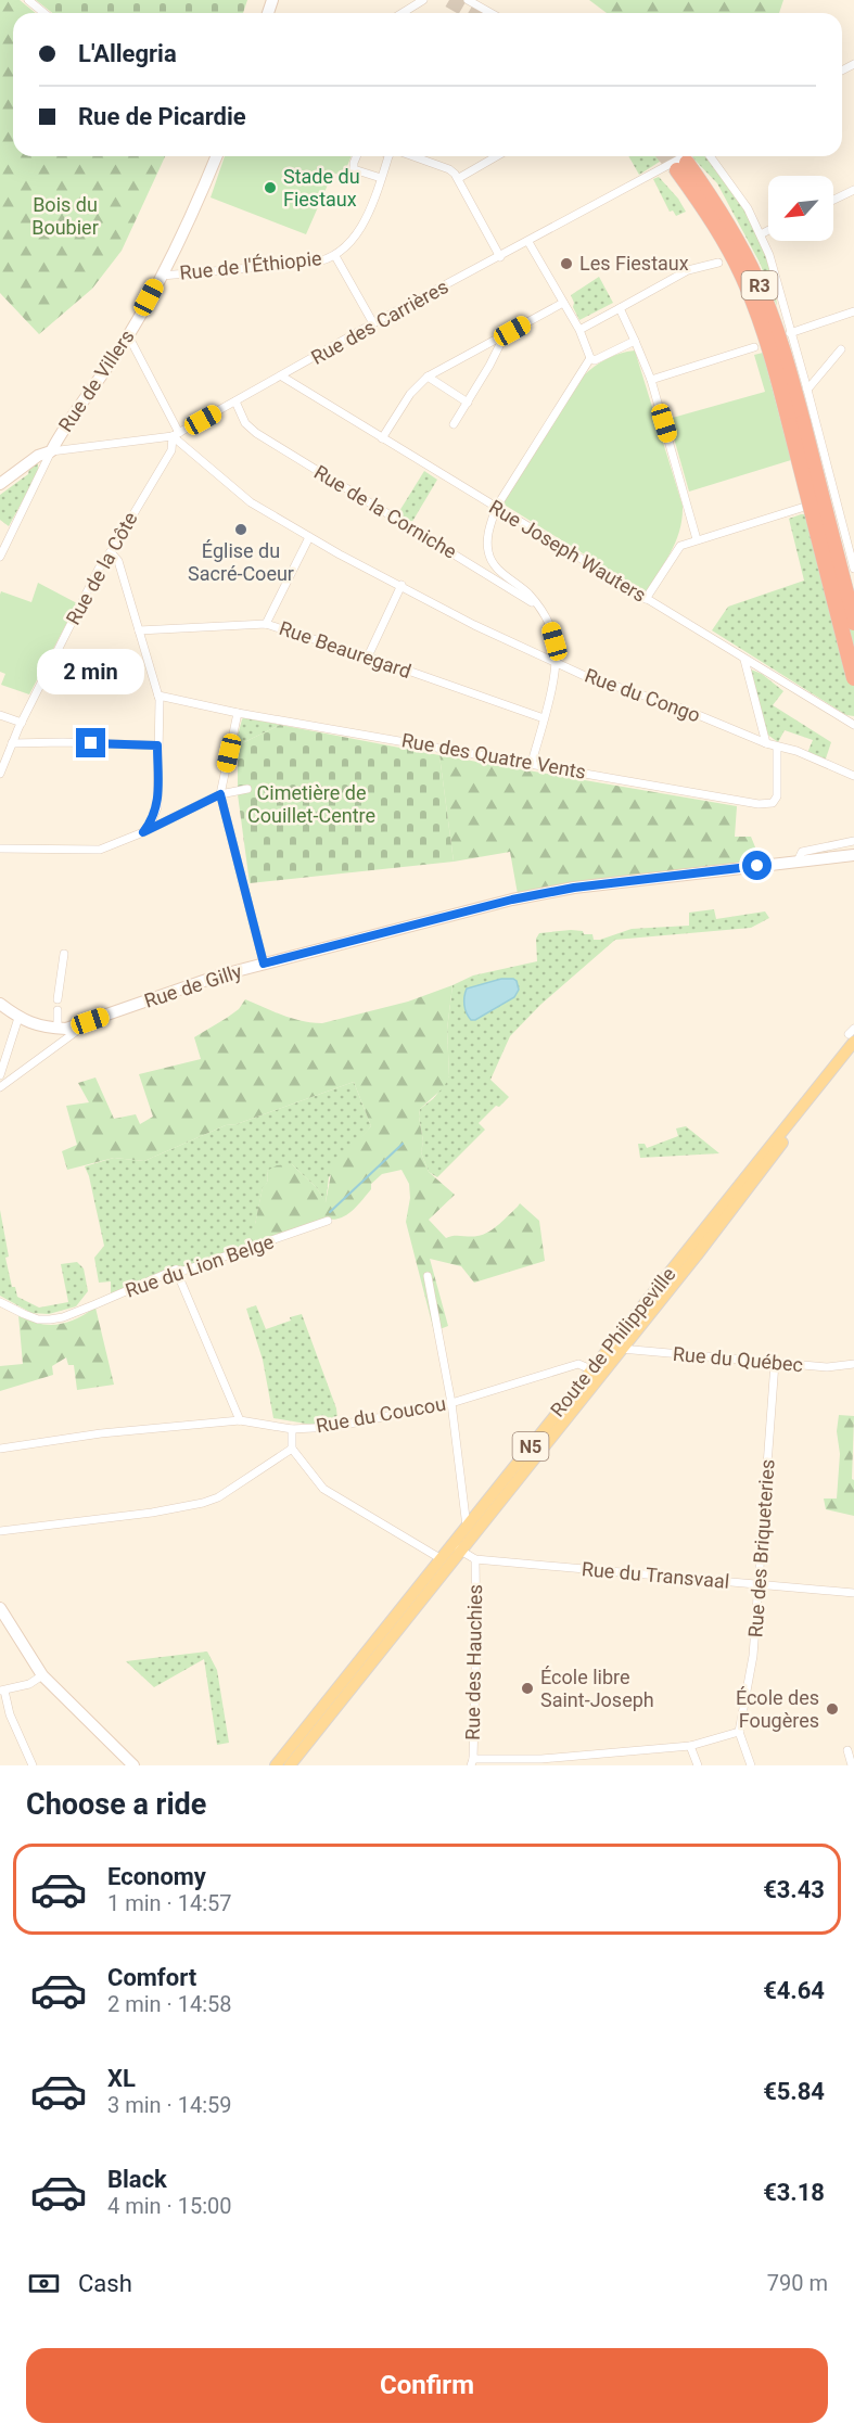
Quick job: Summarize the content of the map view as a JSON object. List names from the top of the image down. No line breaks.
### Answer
{"streets":{"highway":["R3"],"main road":["Rue de Villers","Rue de Gilly","Route de Philippeville","N5"],"street":["Rue de l'Éthiopie","Rue des Carrières","Rue de la Corniche","Rue Joseph Wauters","Rue de la Côte","Rue Beauregard","Rue du Congo","Rue des Quatre Vents","Rue du Lion Belge","Rue du Québec","Rue du Coucou","Rue des Briqueteries","Rue du Transvaal","Rue des Hauchies"]},"crossings":[["Rue de l'Éthiopie","Rue de Villers"],["Rue des Carrières","Rue de Villers"],["Rue des Carrières","Rue de la Corniche"],["Rue des Carrières","Rue Joseph Wauters"],["Rue des Carrières","Rue de la Côte"],["Rue des Carrières","Rue du Congo"],["Rue de la Côte","Rue du Congo"],["Rue du Congo","Rue des Quatre Vents"],["Route de Philippeville","Rue du Québec"],["Route de Philippeville","Rue du Coucou"],["Route de Philippeville","Rue du Transvaal"],["Rue du Québec","Rue des Briqueteries"],["Rue des Briqueteries","Rue du Transvaal"],["Rue du Transvaal","Rue des Hauchies"]],"parks":["Bois du Boubier","Cimetière de Couillet-Centre"],"places":["Stade du Fiestaux","Les Fiestaux","Église du Sacré-Coeur","École libre Saint-Joseph","École des Fougères"],"north":"bottom left","page":{"banner":["L'Allegria","Rue de Picardie"],"bubble":"2 min","heading":"Choose a ride","list":[{"name":"Economy","note":"1 min · 14:57","value":"€3.43"},{"name":"Comfort","note":"2 min · 14:58","value":"€4.64"},{"name":"XL","note":"3 min · 14:59","value":"€5.84"},{"name":"Black","note":"4 min · 15:00","value":"€3.18"}],"pay":["Cash","790 m"],"buttons":"Confirm"}}
